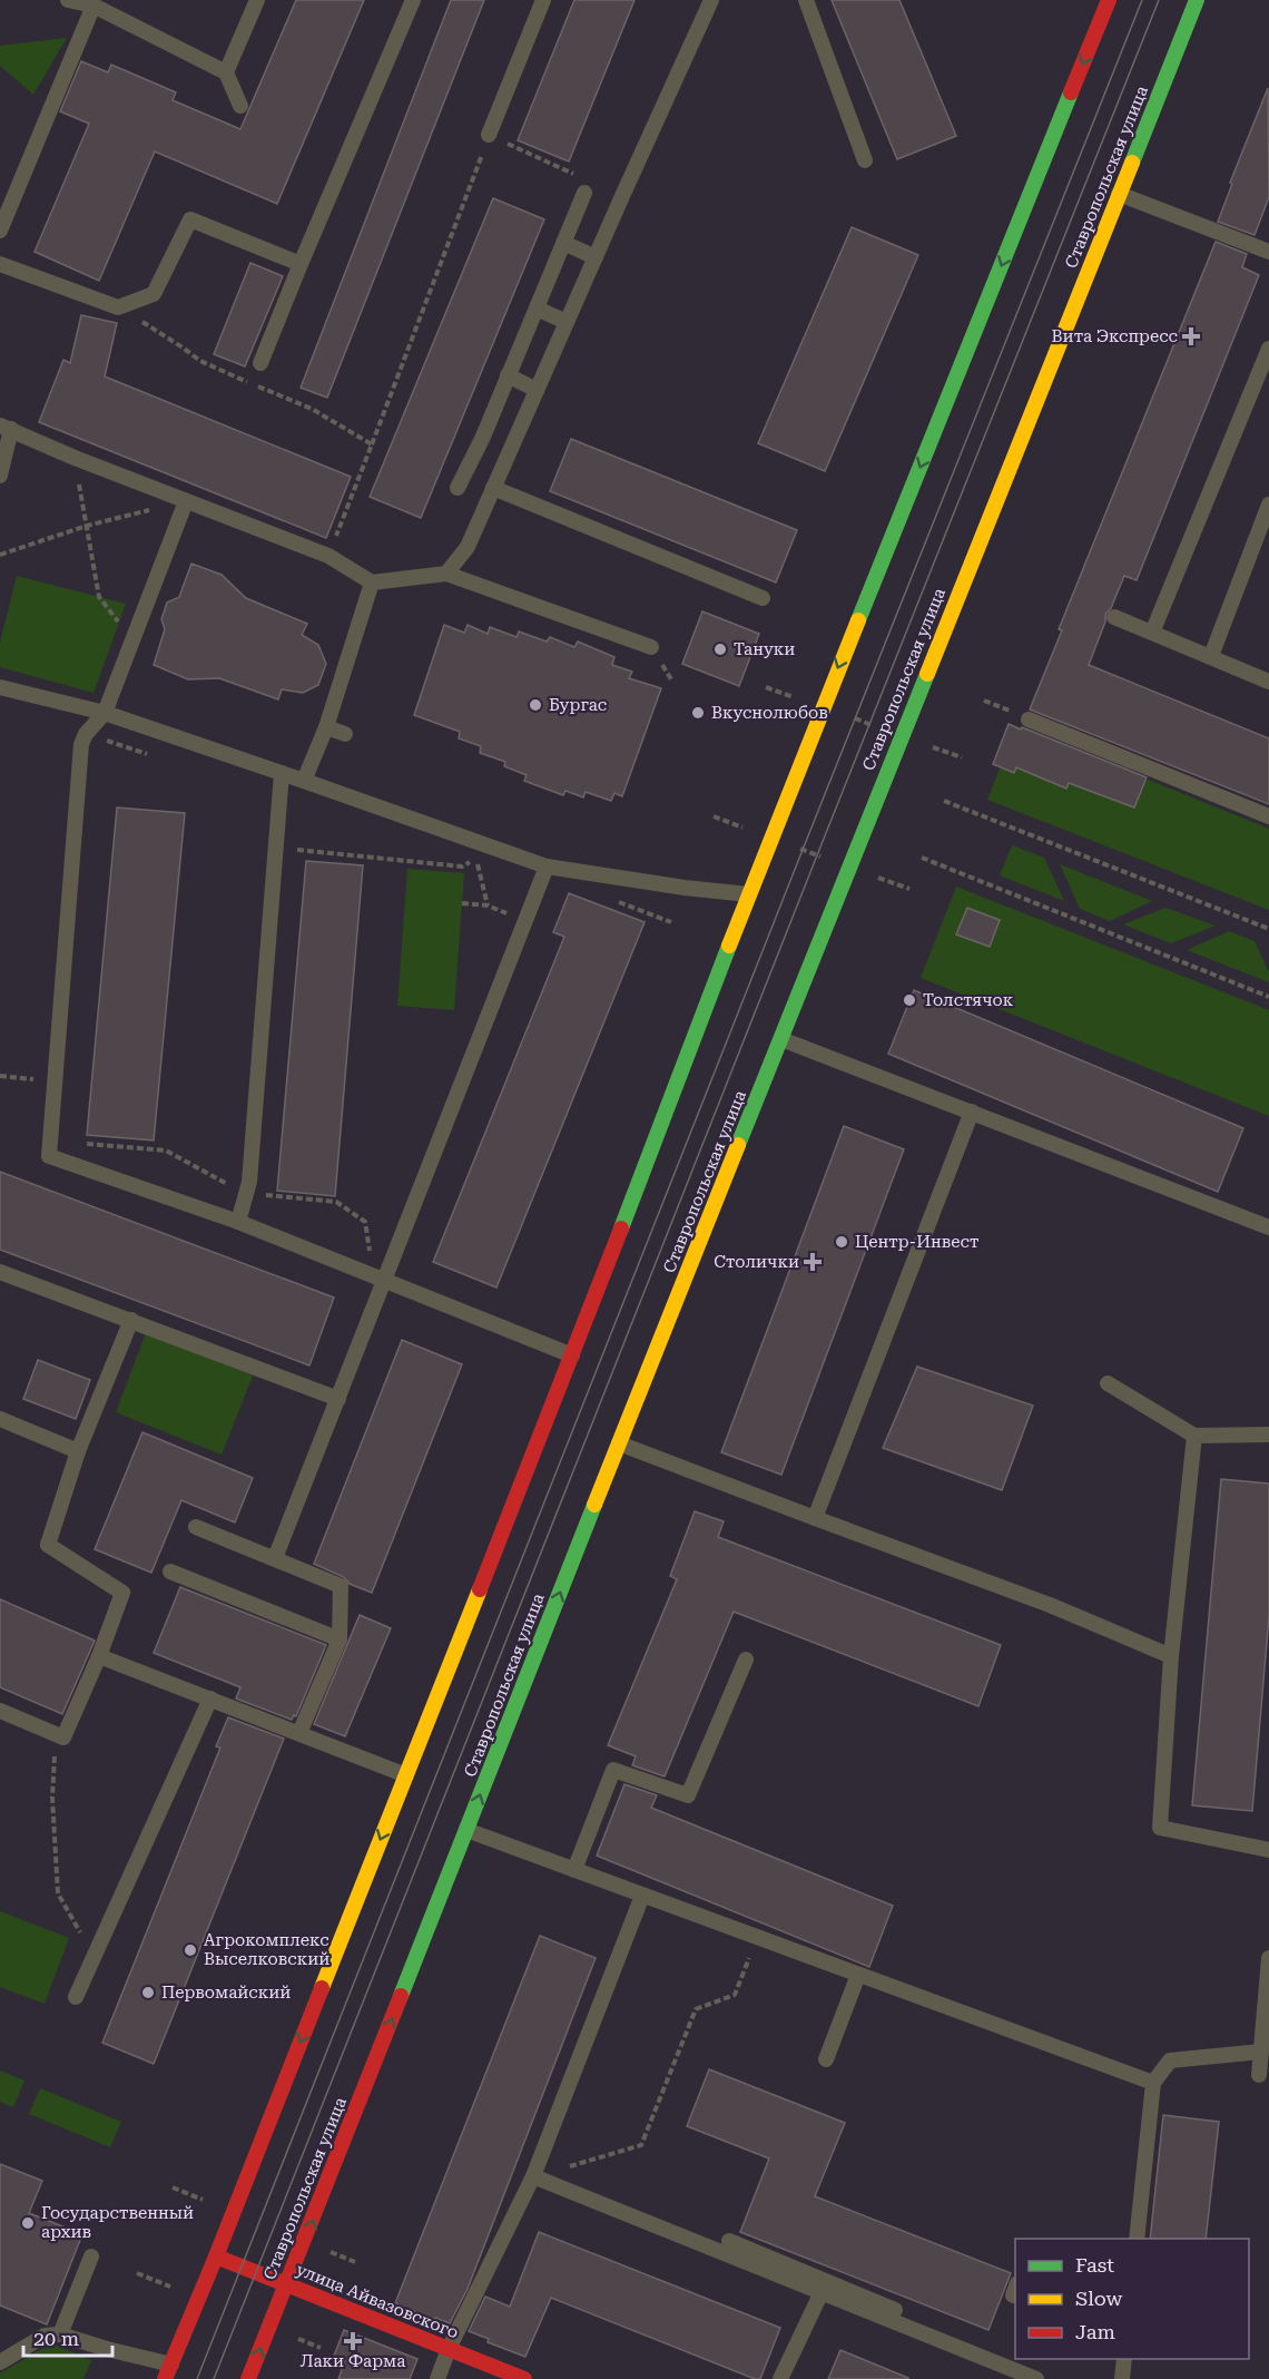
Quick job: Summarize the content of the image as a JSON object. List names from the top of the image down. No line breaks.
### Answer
{"streets":{"main road":["Ставропольская улица","улица Айвазовского"]},"crossings":[["Ставропольская улица","улица Айвазовского"]],"places":{"health":["Вита Экспресс","Столички","Лаки Фарма"],"other":["Тануки","Бургас","Вкуснолюбов","Толстячок","Центр-Инвест","Агрокомплекс Выселковский","Первомайский","Государственный архив"]},"legend":["Fast","Slow","Jam"],"scale_bar":"20 m"}
